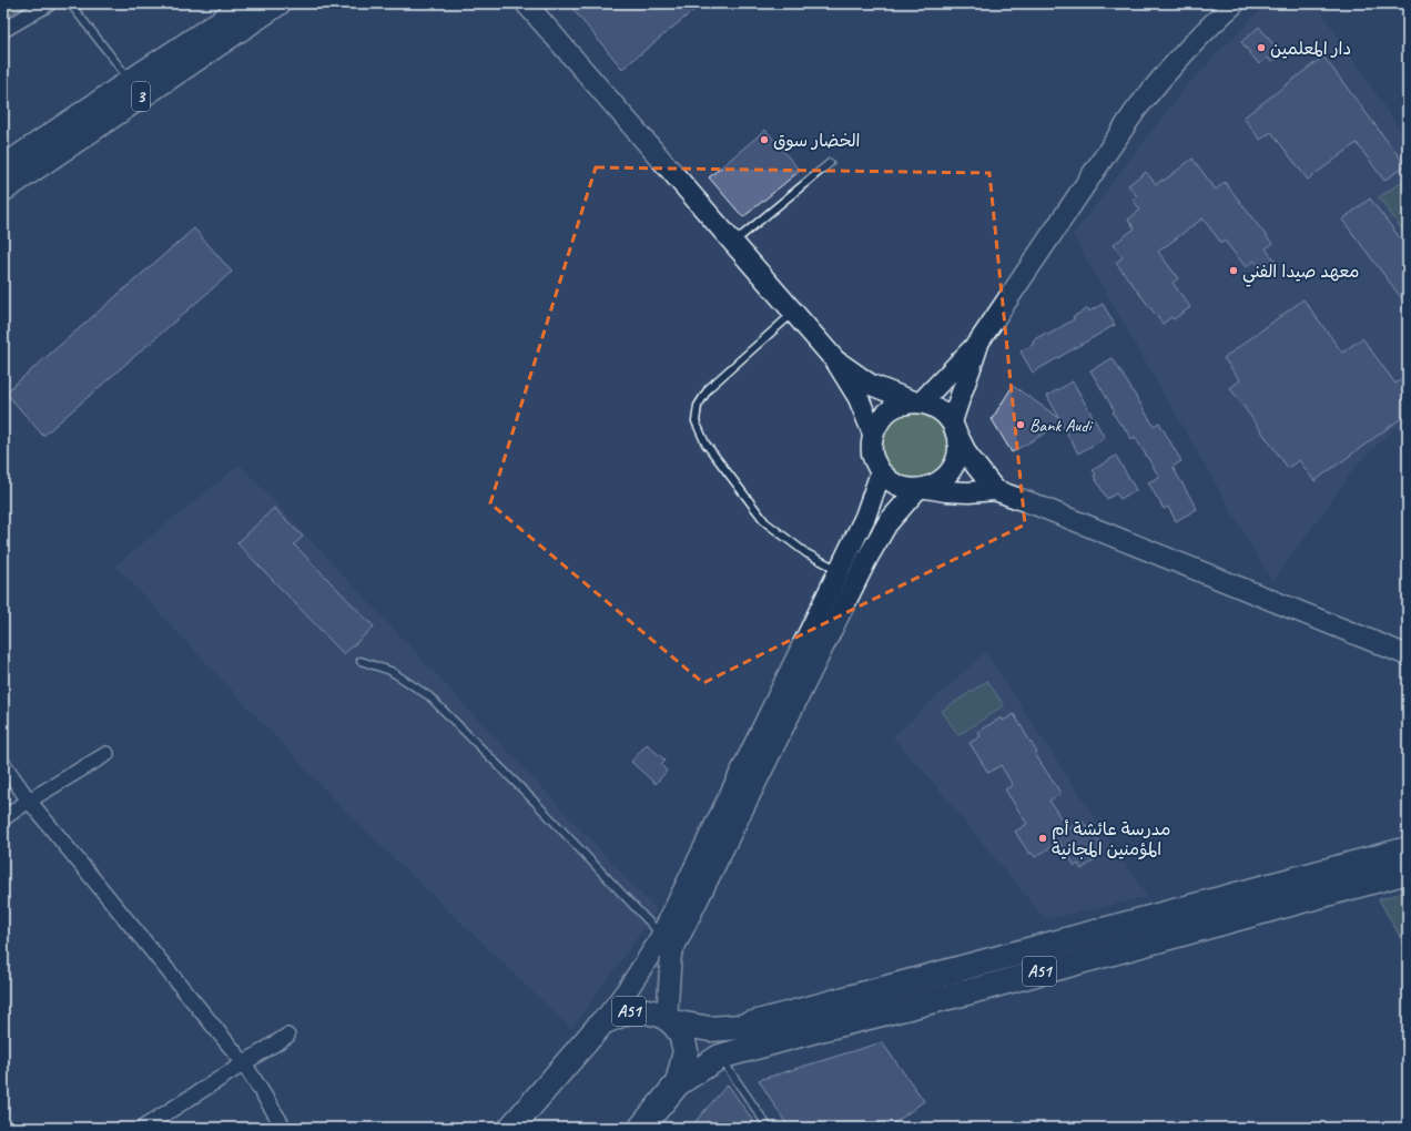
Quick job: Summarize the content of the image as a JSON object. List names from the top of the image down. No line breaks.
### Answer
{"streets":{"highway":["A51"],"main road":["3"]},"places":["دار المعلمين","الخضار سوق","معهد صيدا الفني","Bank Audi","مدرسة عائشة أم المؤمنين المجانية"]}
